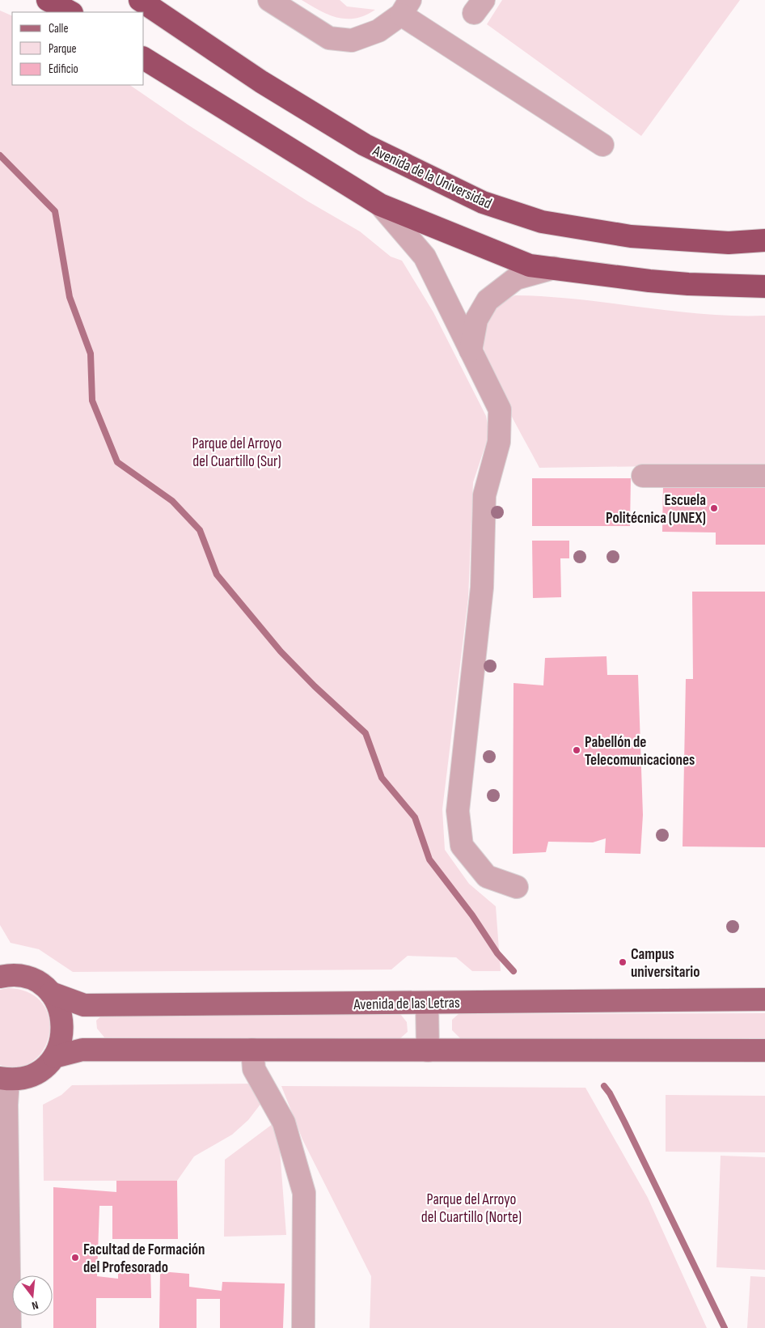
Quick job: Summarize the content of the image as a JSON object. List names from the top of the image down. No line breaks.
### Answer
{"streets":{"highway":["Avenida de la Universidad"],"main road":["Avenida de las Letras"]},"parks":["Parque del Arroyo del Cuartillo (Sur)","Parque del Arroyo del Cuartillo (Norte)"],"places":["Escuela Politécnica (UNEX)","Pabellón de Telecomunicaciones","Campus universitario","Facultad de Formación del Profesorado"],"legend":["Calle","Parque","Edificio"],"north":"bottom"}
